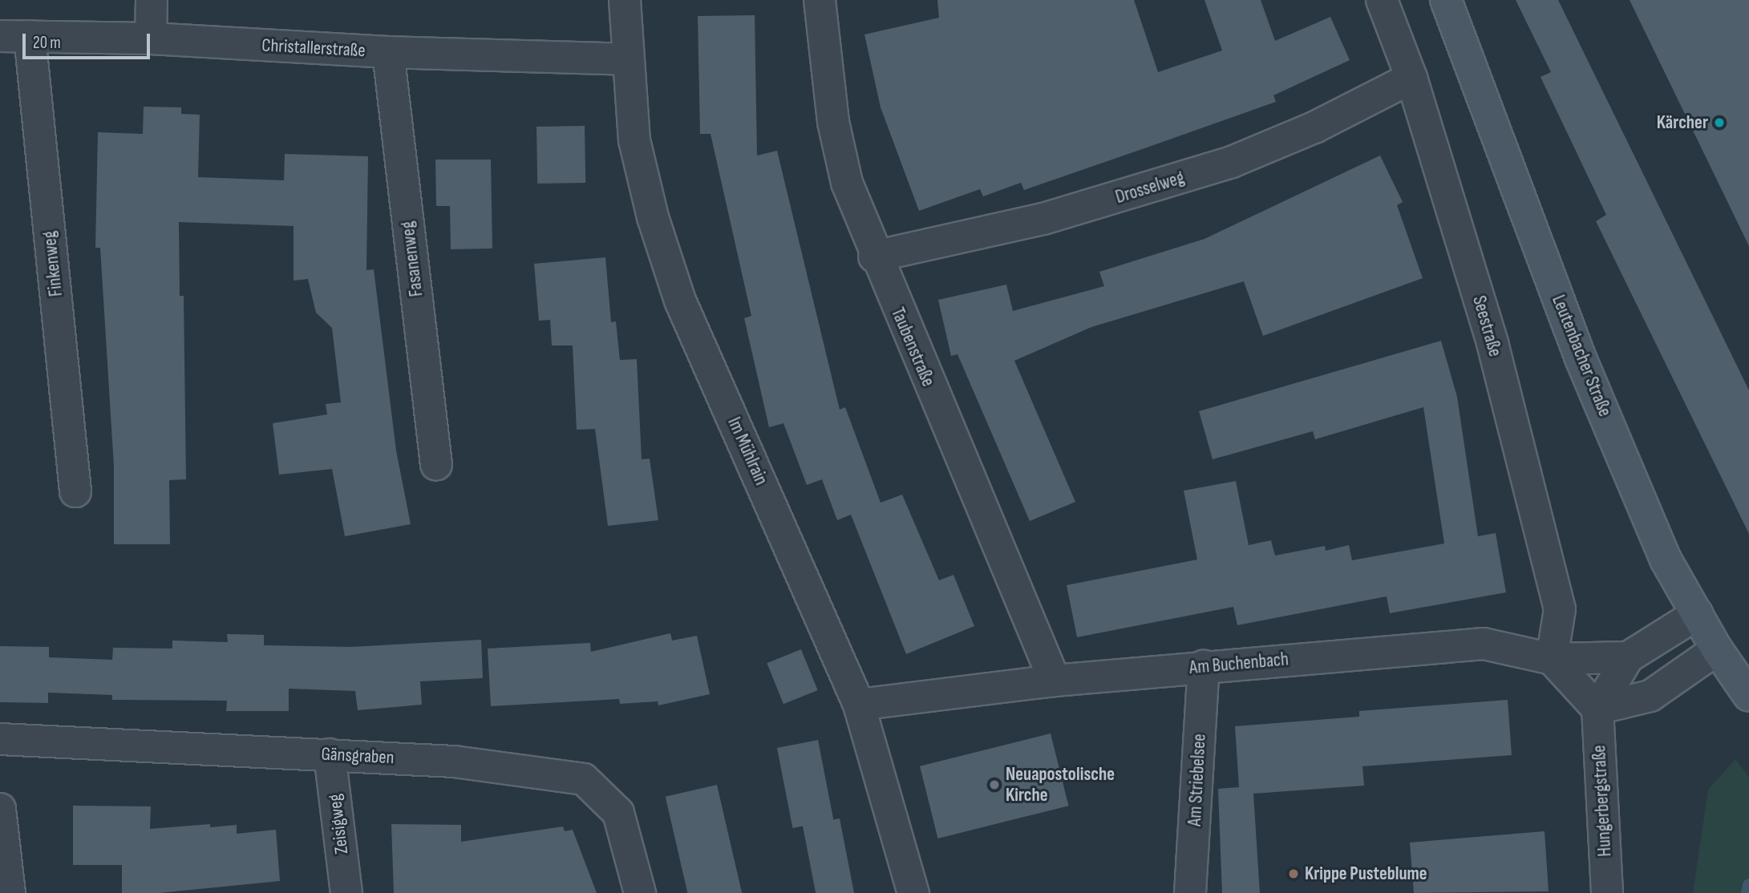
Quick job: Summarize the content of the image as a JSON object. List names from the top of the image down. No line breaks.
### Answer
{"streets":{"street":["Christallerstraße","Drosselweg","Fasanenweg","Finkenweg","Seestraße","Taubenstraße","Leutenbacher Straße","Im Mühlrain","Am Buchenbach","Gänsgraben","Am Striebelsee","Hungerbergstraße","Zeisigweg"]},"crossings":[["Christallerstraße","Fasanenweg"],["Christallerstraße","Finkenweg"],["Christallerstraße","Im Mühlrain"],["Drosselweg","Seestraße"],["Drosselweg","Taubenstraße"],["Seestraße","Am Buchenbach"],["Taubenstraße","Am Buchenbach"],["Im Mühlrain","Am Buchenbach"],["Am Buchenbach","Am Striebelsee"],["Gänsgraben","Zeisigweg"]],"places":["Kärcher","Neuapostolische Kirche","Krippe Pusteblume"],"scale_bar":"20 m"}
